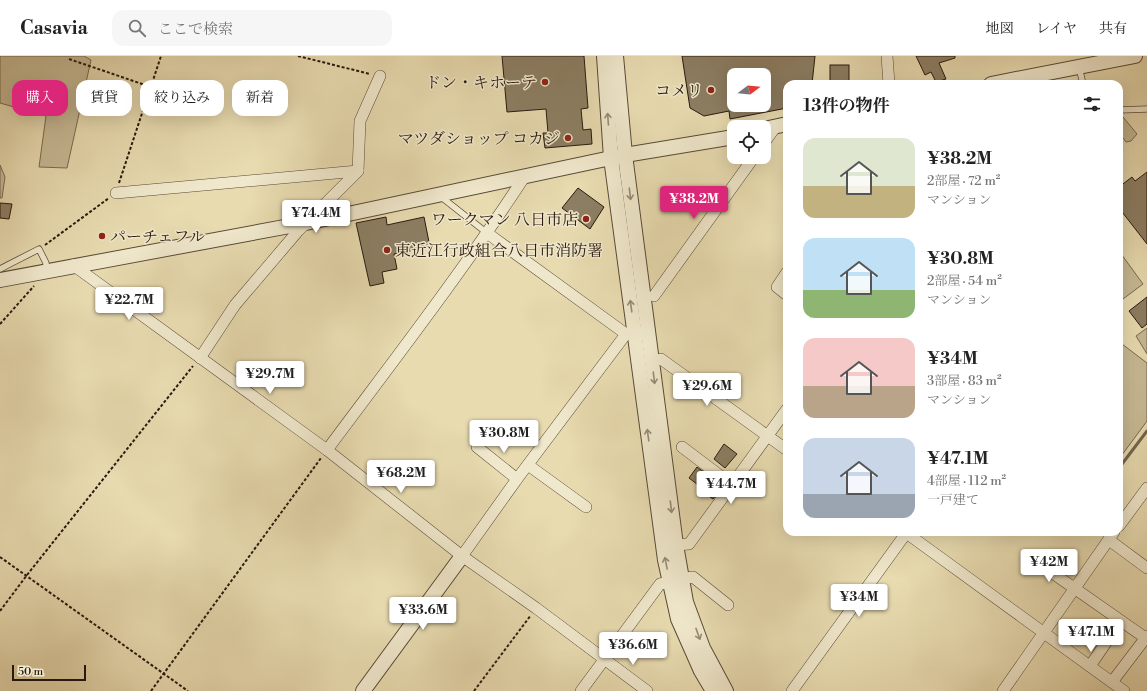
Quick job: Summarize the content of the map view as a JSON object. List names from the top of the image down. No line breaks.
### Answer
{"places":["ドン・キホーテ","コメリ","マツダショップ コカジ","ワークマン 八日市店","パーチェフル","東近江行政組合八日市消防署"],"scale_bar":"50 m","north":"right","page":{"header":"Casavia","search":"ここで検索","nav":["地図","レイヤ","共有"],"chip":["購入","賃貸","絞り込み","新着"],"heading":"13件の物件","list":[{"name":"¥38.2M","note":"2部屋 · 72 m² · マンション"},{"name":"¥30.8M","note":"2部屋 · 54 m² · マンション"},{"name":"¥34M","note":"3部屋 · 83 m² · マンション"},{"name":"¥47.1M","note":"4部屋 · 112 m² · 一戸建て"}],"price":["¥38.2M","¥74.4M","¥22.7M","¥29.7M","¥29.6M","¥30.8M","¥68.2M","¥44.7M","¥42M","¥34M","¥33.6M","¥47.1M","¥36.6M"],"scale":"50 m"}}
